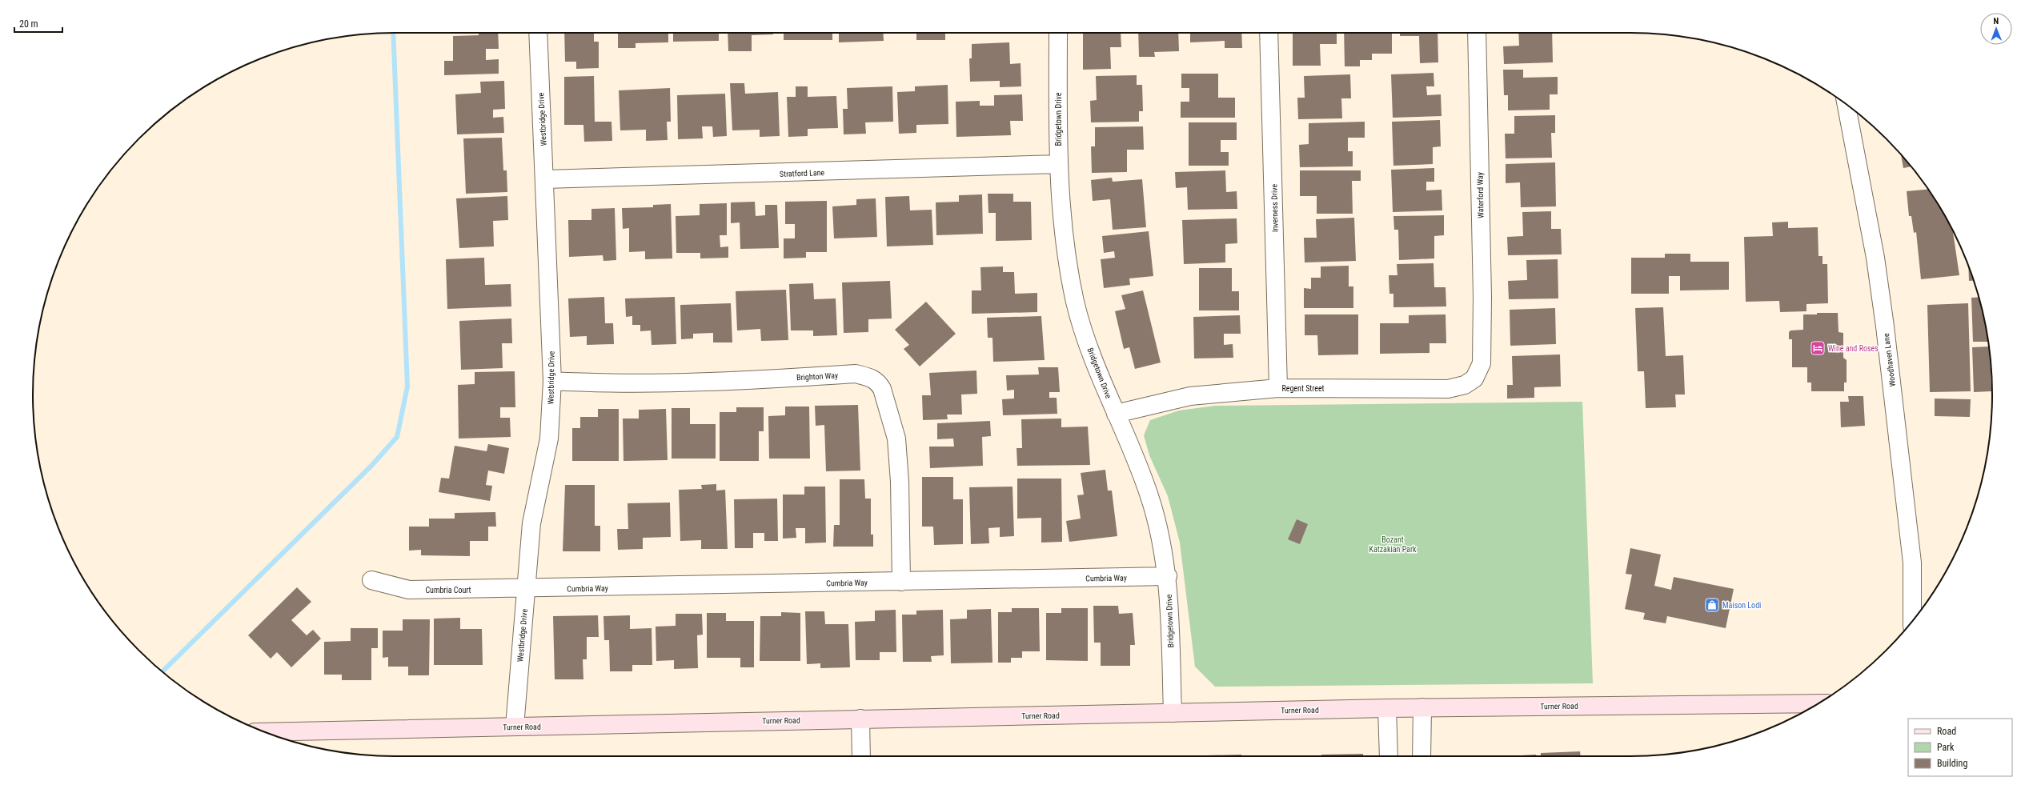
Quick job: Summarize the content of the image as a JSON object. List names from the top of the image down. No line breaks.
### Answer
{"streets":{"main road":["Turner Road"],"street":["Westbridge Drive","Bridgetown Drive","Stratford Lane","Waterford Way","Inverness Drive","Woodhaven Lane","Brighton Way","Regent Street","Cumbria Way","Cumbria Court"]},"crossings":[["Westbridge Drive","Stratford Lane"],["Westbridge Drive","Brighton Way"],["Westbridge Drive","Cumbria Way"],["Westbridge Drive","Cumbria Court"],["Westbridge Drive","Turner Road"],["Bridgetown Drive","Stratford Lane"],["Bridgetown Drive","Regent Street"],["Bridgetown Drive","Cumbria Way"],["Bridgetown Drive","Turner Road"],["Waterford Way","Regent Street"],["Inverness Drive","Regent Street"],["Brighton Way","Cumbria Way"],["Cumbria Way","Cumbria Court"]],"parks":["Bozant Katzakian Park"],"places":{"hotel":["Wine and Roses"],"shop":["Maison Lodi"]},"legend":["Road","Park","Building"],"scale_bar":"20 m","north":"top"}
